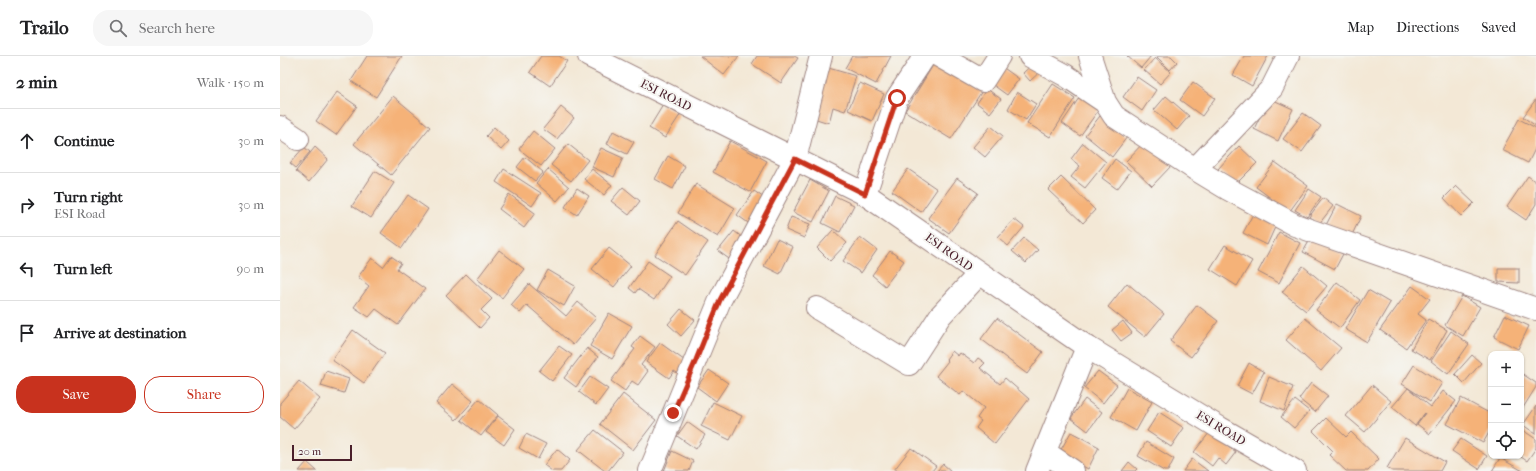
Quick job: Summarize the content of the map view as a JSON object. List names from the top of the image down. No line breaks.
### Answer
{"streets":{"street":["ESI ROAD"]},"scale_bar":"20 m","page":{"header":"Trailo","search":"Search here","nav":["Map","Directions","Saved"],"heading":["2 min","Walk · 150 m"],"list":[["Continue","30 m"],["Turn right","ESI Road","30 m"],["Turn left","90 m"],"Arrive at destination"],"map_buttons":["+","−"],"buttons":["Save","Share"],"scale":"20 m"}}
